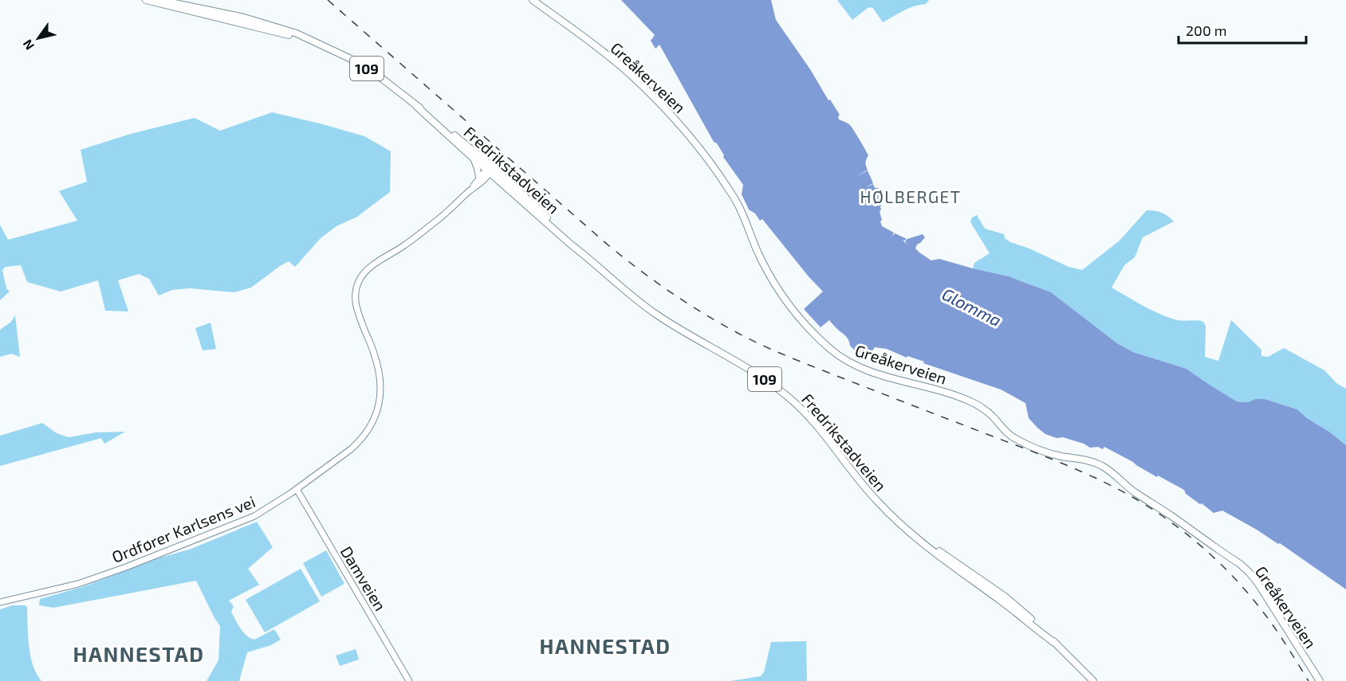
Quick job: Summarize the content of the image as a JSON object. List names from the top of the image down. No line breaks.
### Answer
{"streets":{"main road":["109","Greåkerveien","Fredrikstadveien"],"street":["Ordfører Karlsens vei","Damveien"]},"crossings":[["Fredrikstadveien","Ordfører Karlsens vei"],["Ordfører Karlsens vei","Damveien"]],"districts":["HØLBERGET","HANNESTAD","HANNESTAD"],"water":["Glomma"],"scale_bar":"200 m","north":"bottom left"}
